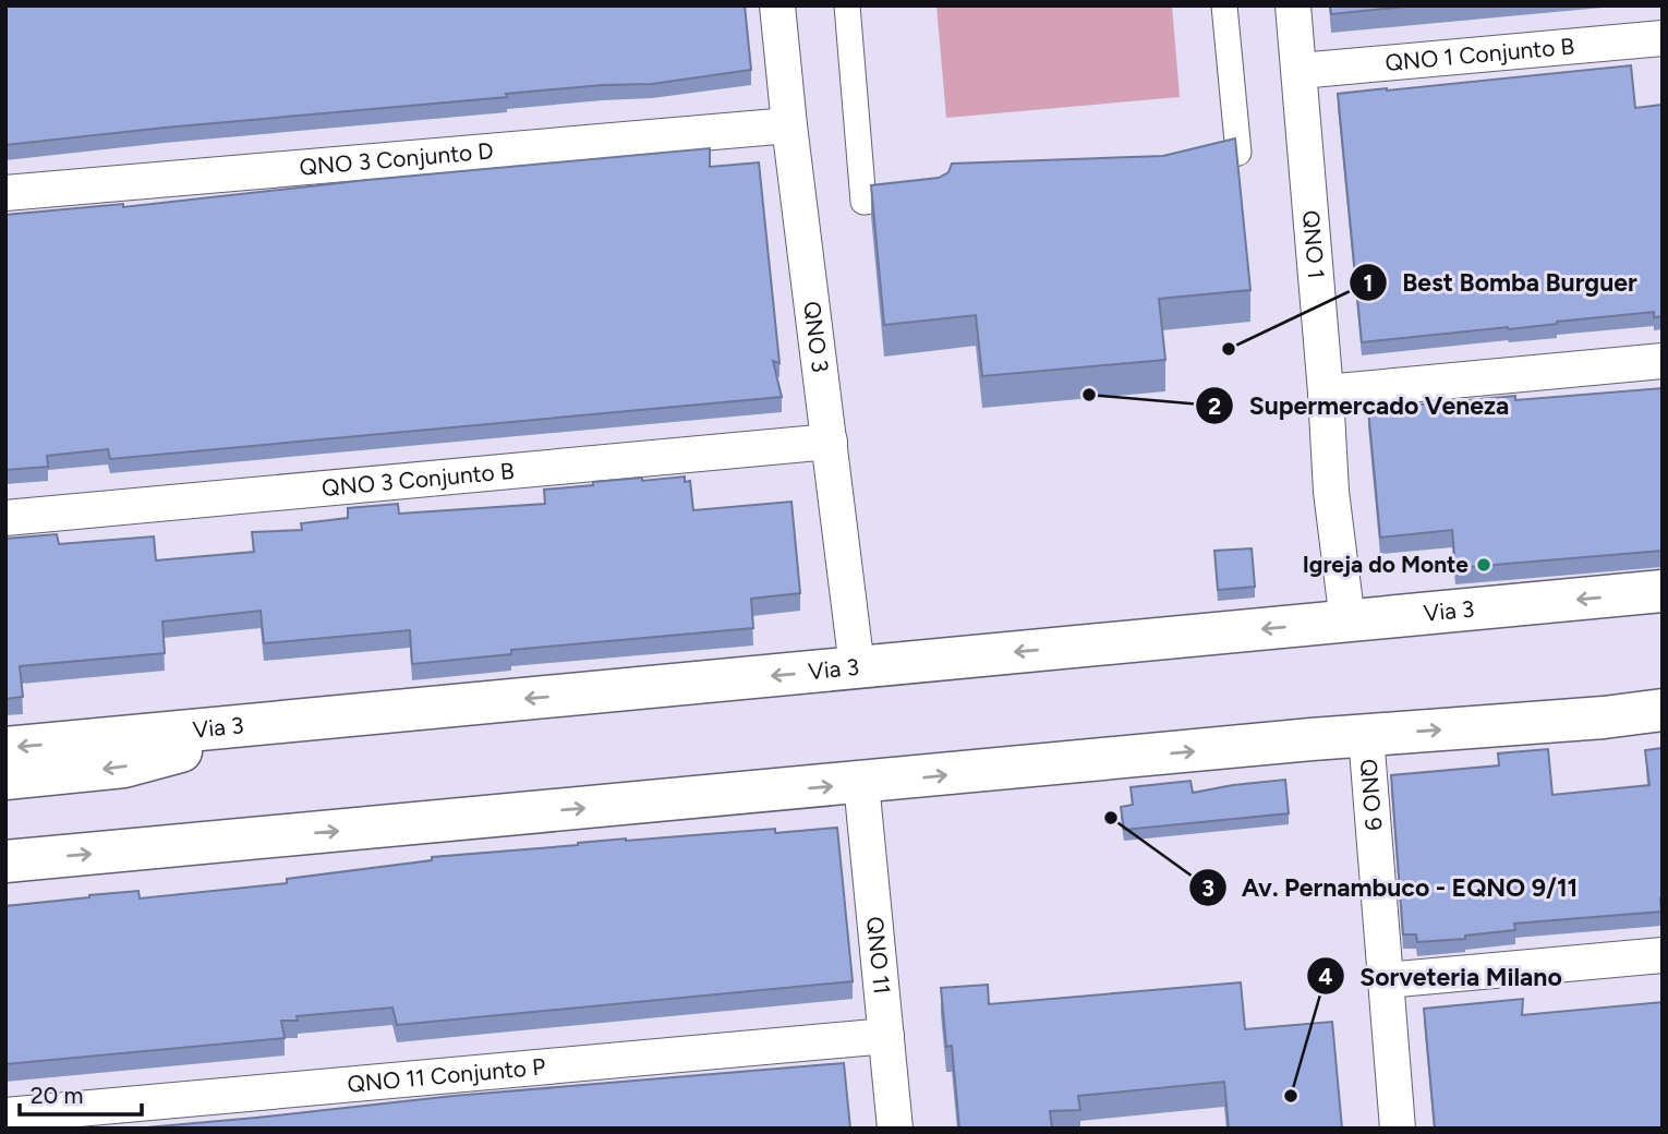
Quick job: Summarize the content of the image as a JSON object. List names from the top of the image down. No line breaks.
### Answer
{"streets":{"main road":["Via 3"],"street":["QNO 1 Conjunto B","QNO 3 Conjunto D","QNO 1","QNO 3","QNO 3 Conjunto B","QNO 9","QNO 11","QNO 11 Conjunto P"]},"crossings":[["QNO 1 Conjunto B","QNO 1"],["QNO 3 Conjunto D","QNO 3"],["QNO 1","Via 3"],["QNO 3","QNO 3 Conjunto B"],["QNO 3","Via 3"],["QNO 11","QNO 11 Conjunto P"]],"places":["Best Bomba Burguer","Supermercado Veneza","Igreja do Monte","Av. Pernambuco - EQNO 9/11","Sorveteria Milano"],"scale_bar":"20 m"}
